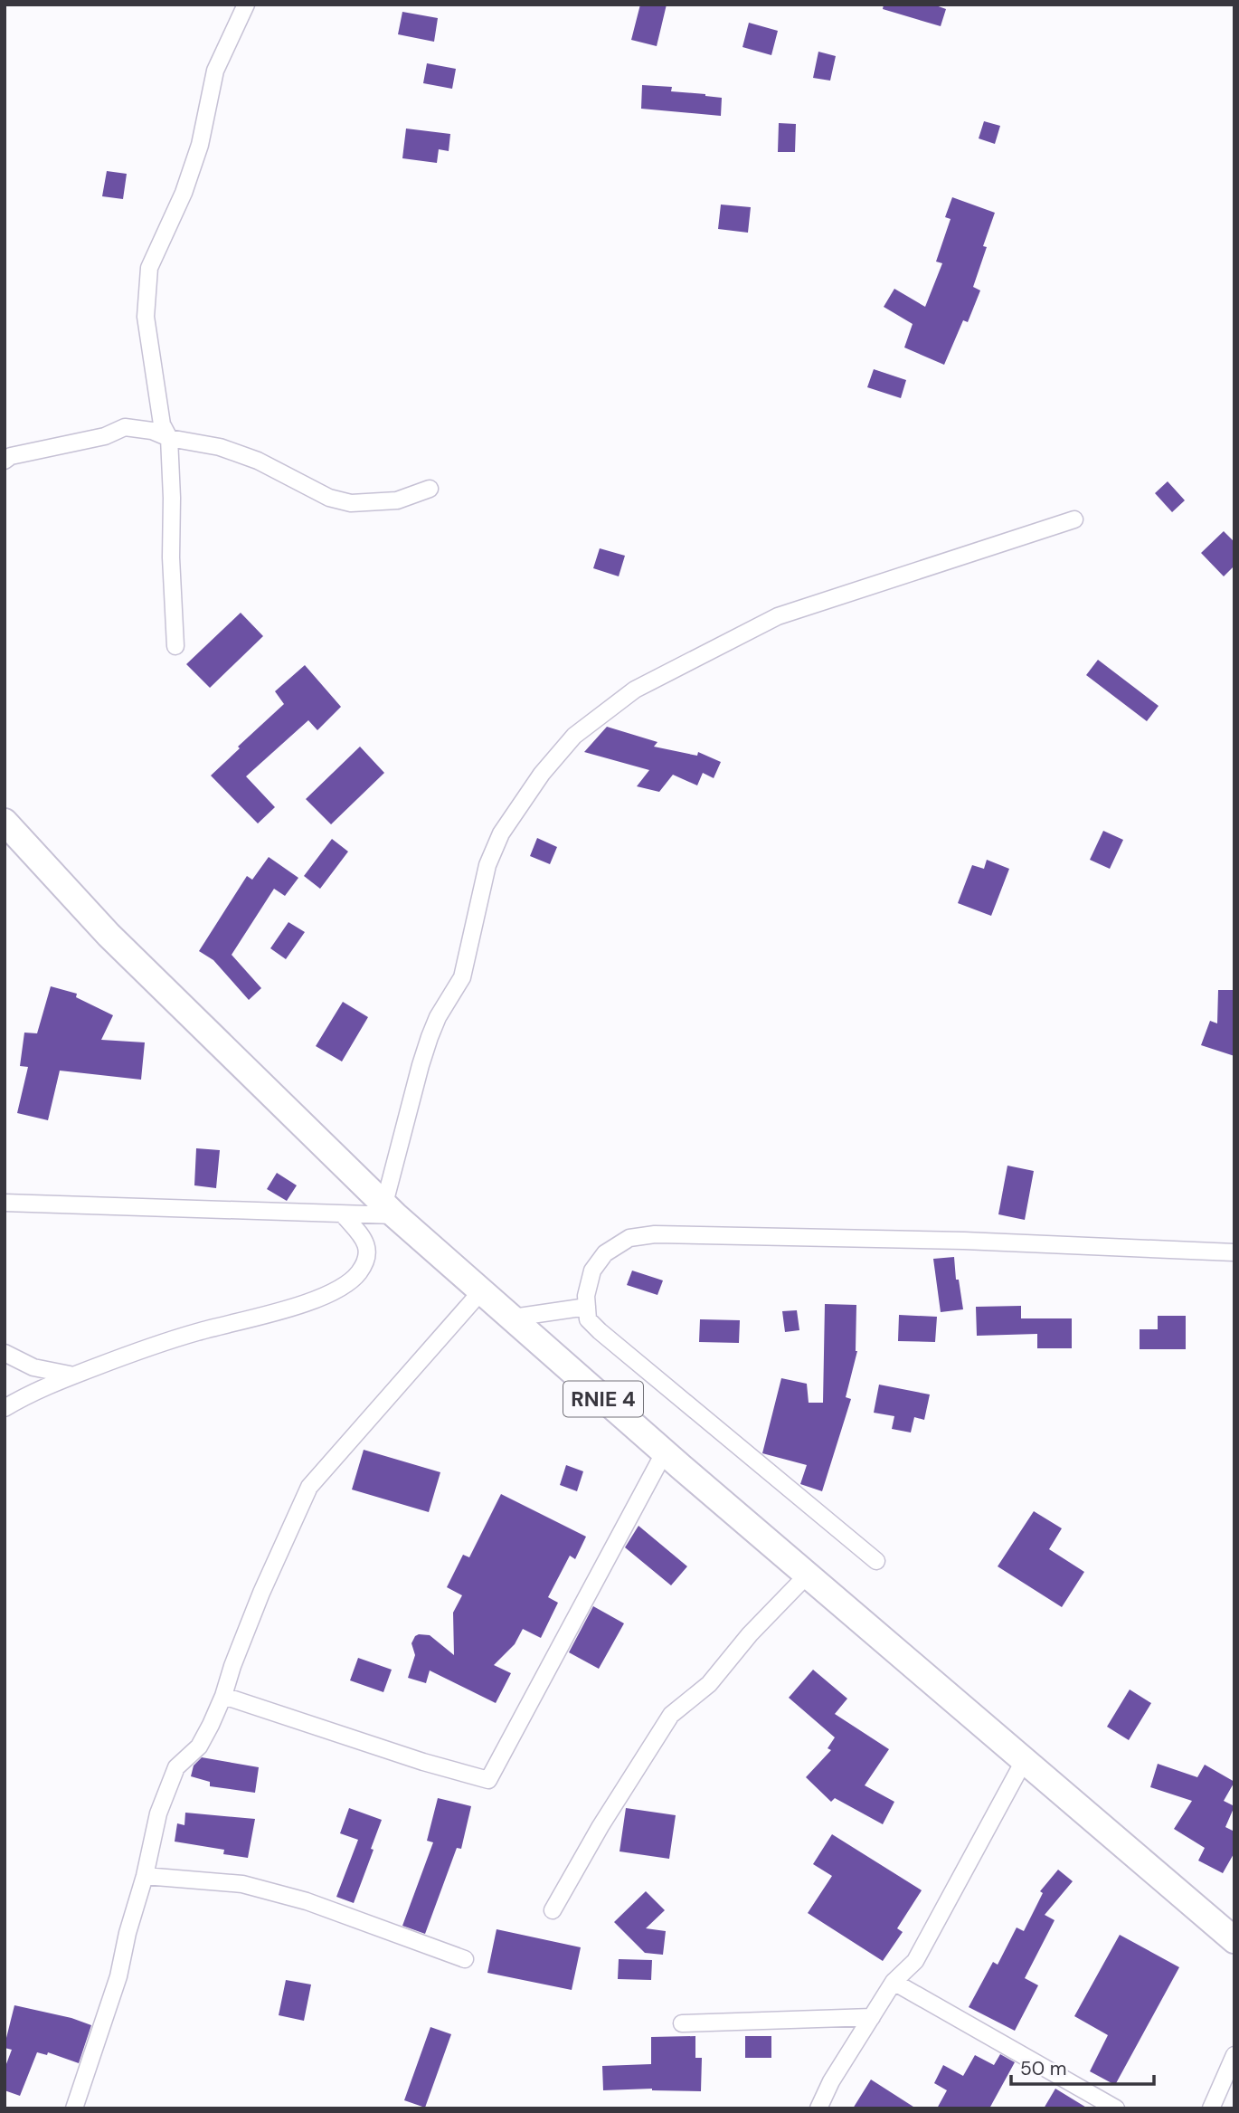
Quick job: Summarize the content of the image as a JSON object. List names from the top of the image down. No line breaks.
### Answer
{"streets":{"main road":["RNIE 4"]},"scale_bar":"50 m"}
